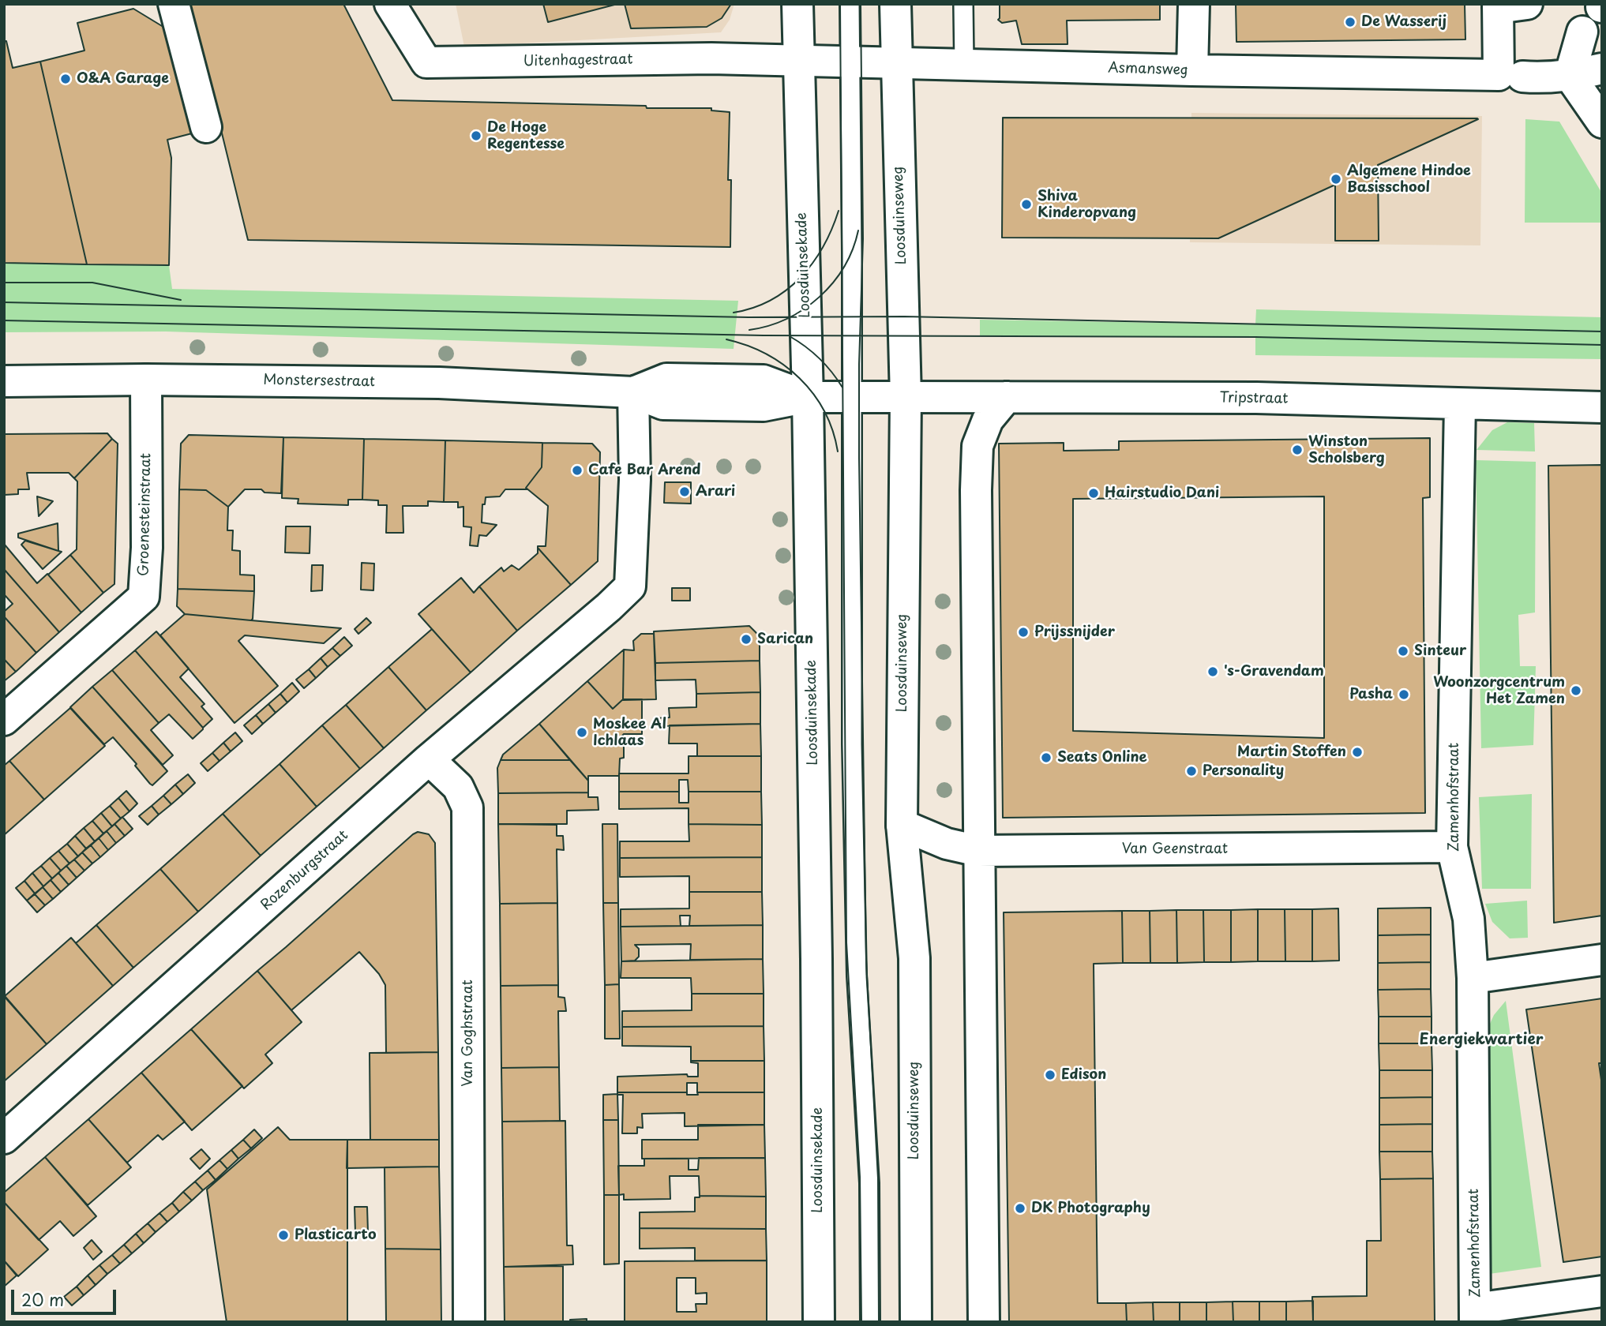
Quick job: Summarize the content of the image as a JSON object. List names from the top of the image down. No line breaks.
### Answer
{"streets":{"street":["Uitenhagestraat","Asmansweg","Loosduinseweg","Loosduinsekade","Monstersestraat","Tripstraat","Groenesteinstraat","Zamenhofstraat","Van Geenstraat","Rozenburgstraat","Van Goghstraat"]},"crossings":[["Uitenhagestraat","Asmansweg"],["Uitenhagestraat","Loosduinsekade"],["Asmansweg","Loosduinseweg"],["Asmansweg","Loosduinsekade"],["Loosduinseweg","Monstersestraat"],["Loosduinseweg","Tripstraat"],["Loosduinseweg","Van Geenstraat"],["Loosduinsekade","Monstersestraat"],["Monstersestraat","Tripstraat"],["Monstersestraat","Groenesteinstraat"],["Monstersestraat","Rozenburgstraat"],["Tripstraat","Zamenhofstraat"],["Zamenhofstraat","Van Geenstraat"],["Rozenburgstraat","Van Goghstraat"]],"districts":["Energiekwartier"],"places":["De Wasserij","O&A Garage","De Hoge Regentesse","Algemene Hindoe Basisschool","Shiva Kinderopvang","Winston Scholsberg","Cafe Bar Arend","Arari","Hairstudio Dani","Prijssnijder","Sarican","Sinteur","'s-Gravendam","Woonzorgcentrum Het Zamen","Pasha","Moskee Al Ichlaas","Martin Stoffen","Seats Online","Personality","Edison","DK Photography","Plasticarto"],"scale_bar":"20 m"}
